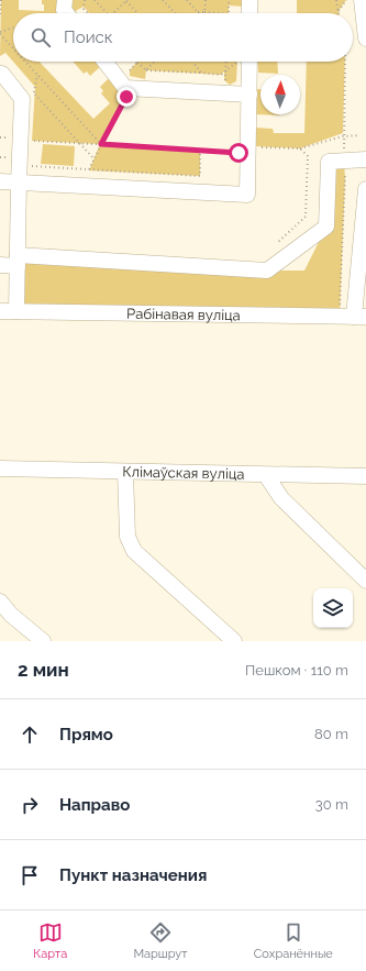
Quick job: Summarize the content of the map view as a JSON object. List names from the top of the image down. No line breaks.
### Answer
{"streets":{"street":["Рабінавая вуліца","Клімаўская вуліца"]},"north":"top","page":{"search":"Поиск","heading":["2 мин","Пешком · 110 m"],"list":[["Прямо","80 m"],["Направо","30 m"],"Пункт назначения"],"nav":["Карта","Маршрут","Сохранённые"]}}
